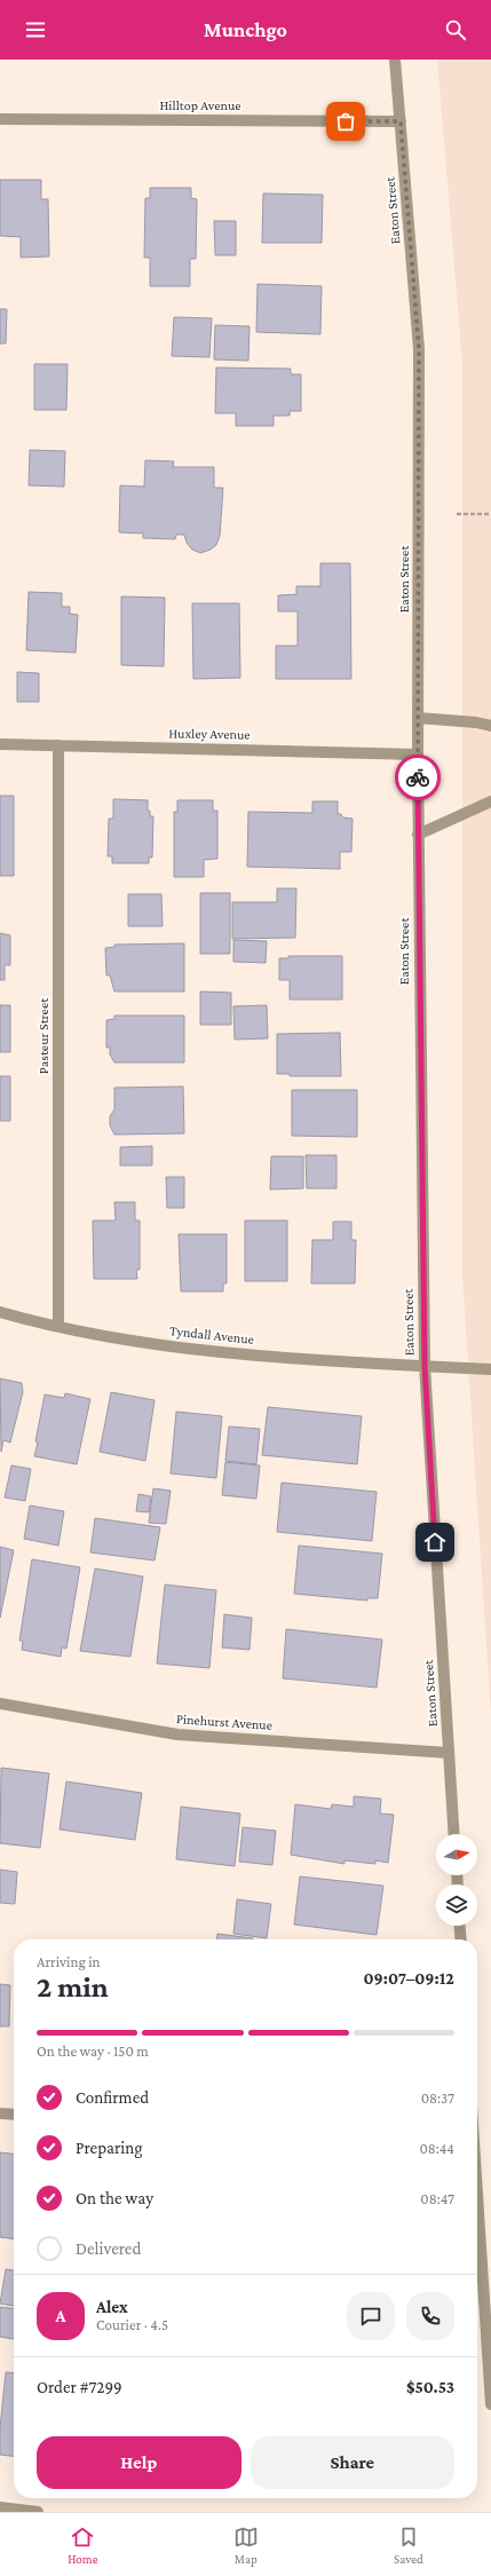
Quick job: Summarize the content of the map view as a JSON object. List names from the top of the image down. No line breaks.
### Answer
{"streets":{"street":["Hilltop Avenue","Eaton Street","Huxley Avenue","Pasteur Street","Tyndall Avenue","Pinehurst Avenue"]},"crossings":[["Hilltop Avenue","Eaton Street"],["Eaton Street","Huxley Avenue"],["Eaton Street","Tyndall Avenue"],["Eaton Street","Pinehurst Avenue"],["Huxley Avenue","Pasteur Street"],["Pasteur Street","Tyndall Avenue"]],"north":"right","page":{"header":"Munchgo","heading":["2 min","Arriving in","09:07–09:12"],"panel":["Alex","Courier · 4.5","Order #7299","$50.53"],"bar":"On the way · 150 m","list":[["Confirmed","08:37"],["Preparing","08:44"],["On the way","08:47"],"Delivered"],"round":"A","buttons":["Help","Share"],"tabs":["Home","Map","Saved"]}}
